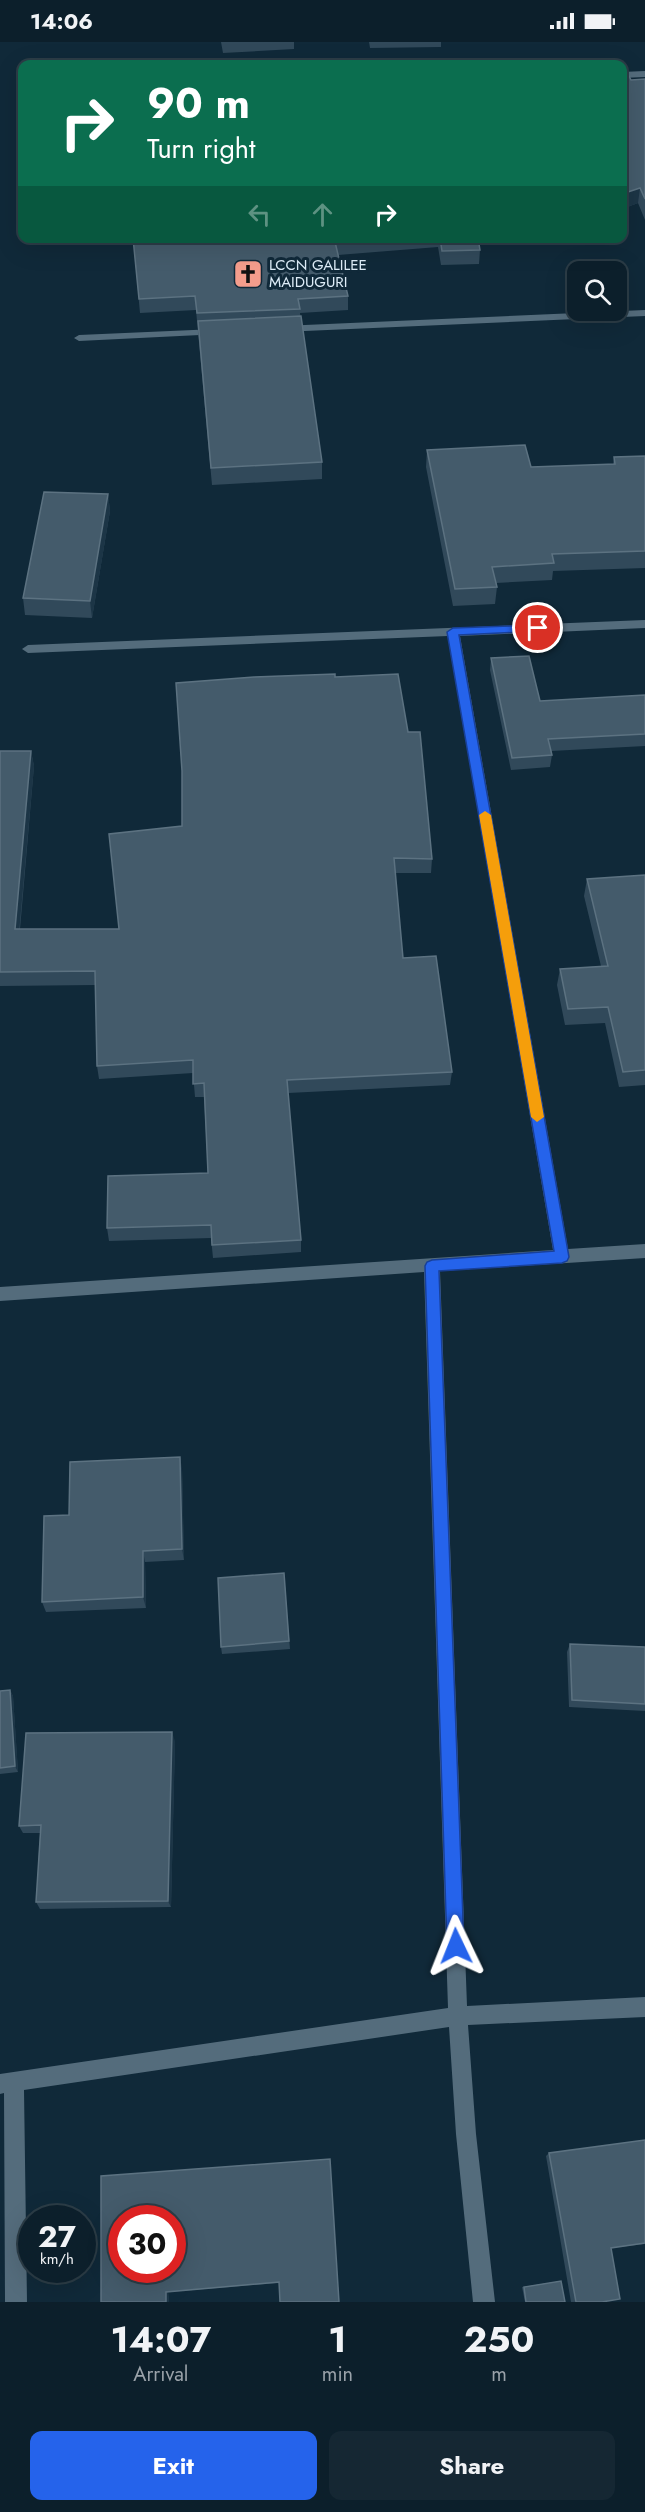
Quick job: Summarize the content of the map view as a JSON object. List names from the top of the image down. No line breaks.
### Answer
{"places":{"church":["LCCN GALILEE MAIDUGURI"]},"page":{"status":"14:06","turn":["90 m","Turn right"],"speed":"27 km/h","limit":"30","eta":["14:07","Arrival","1","min","250","m"],"buttons":["Exit","Share"]}}
